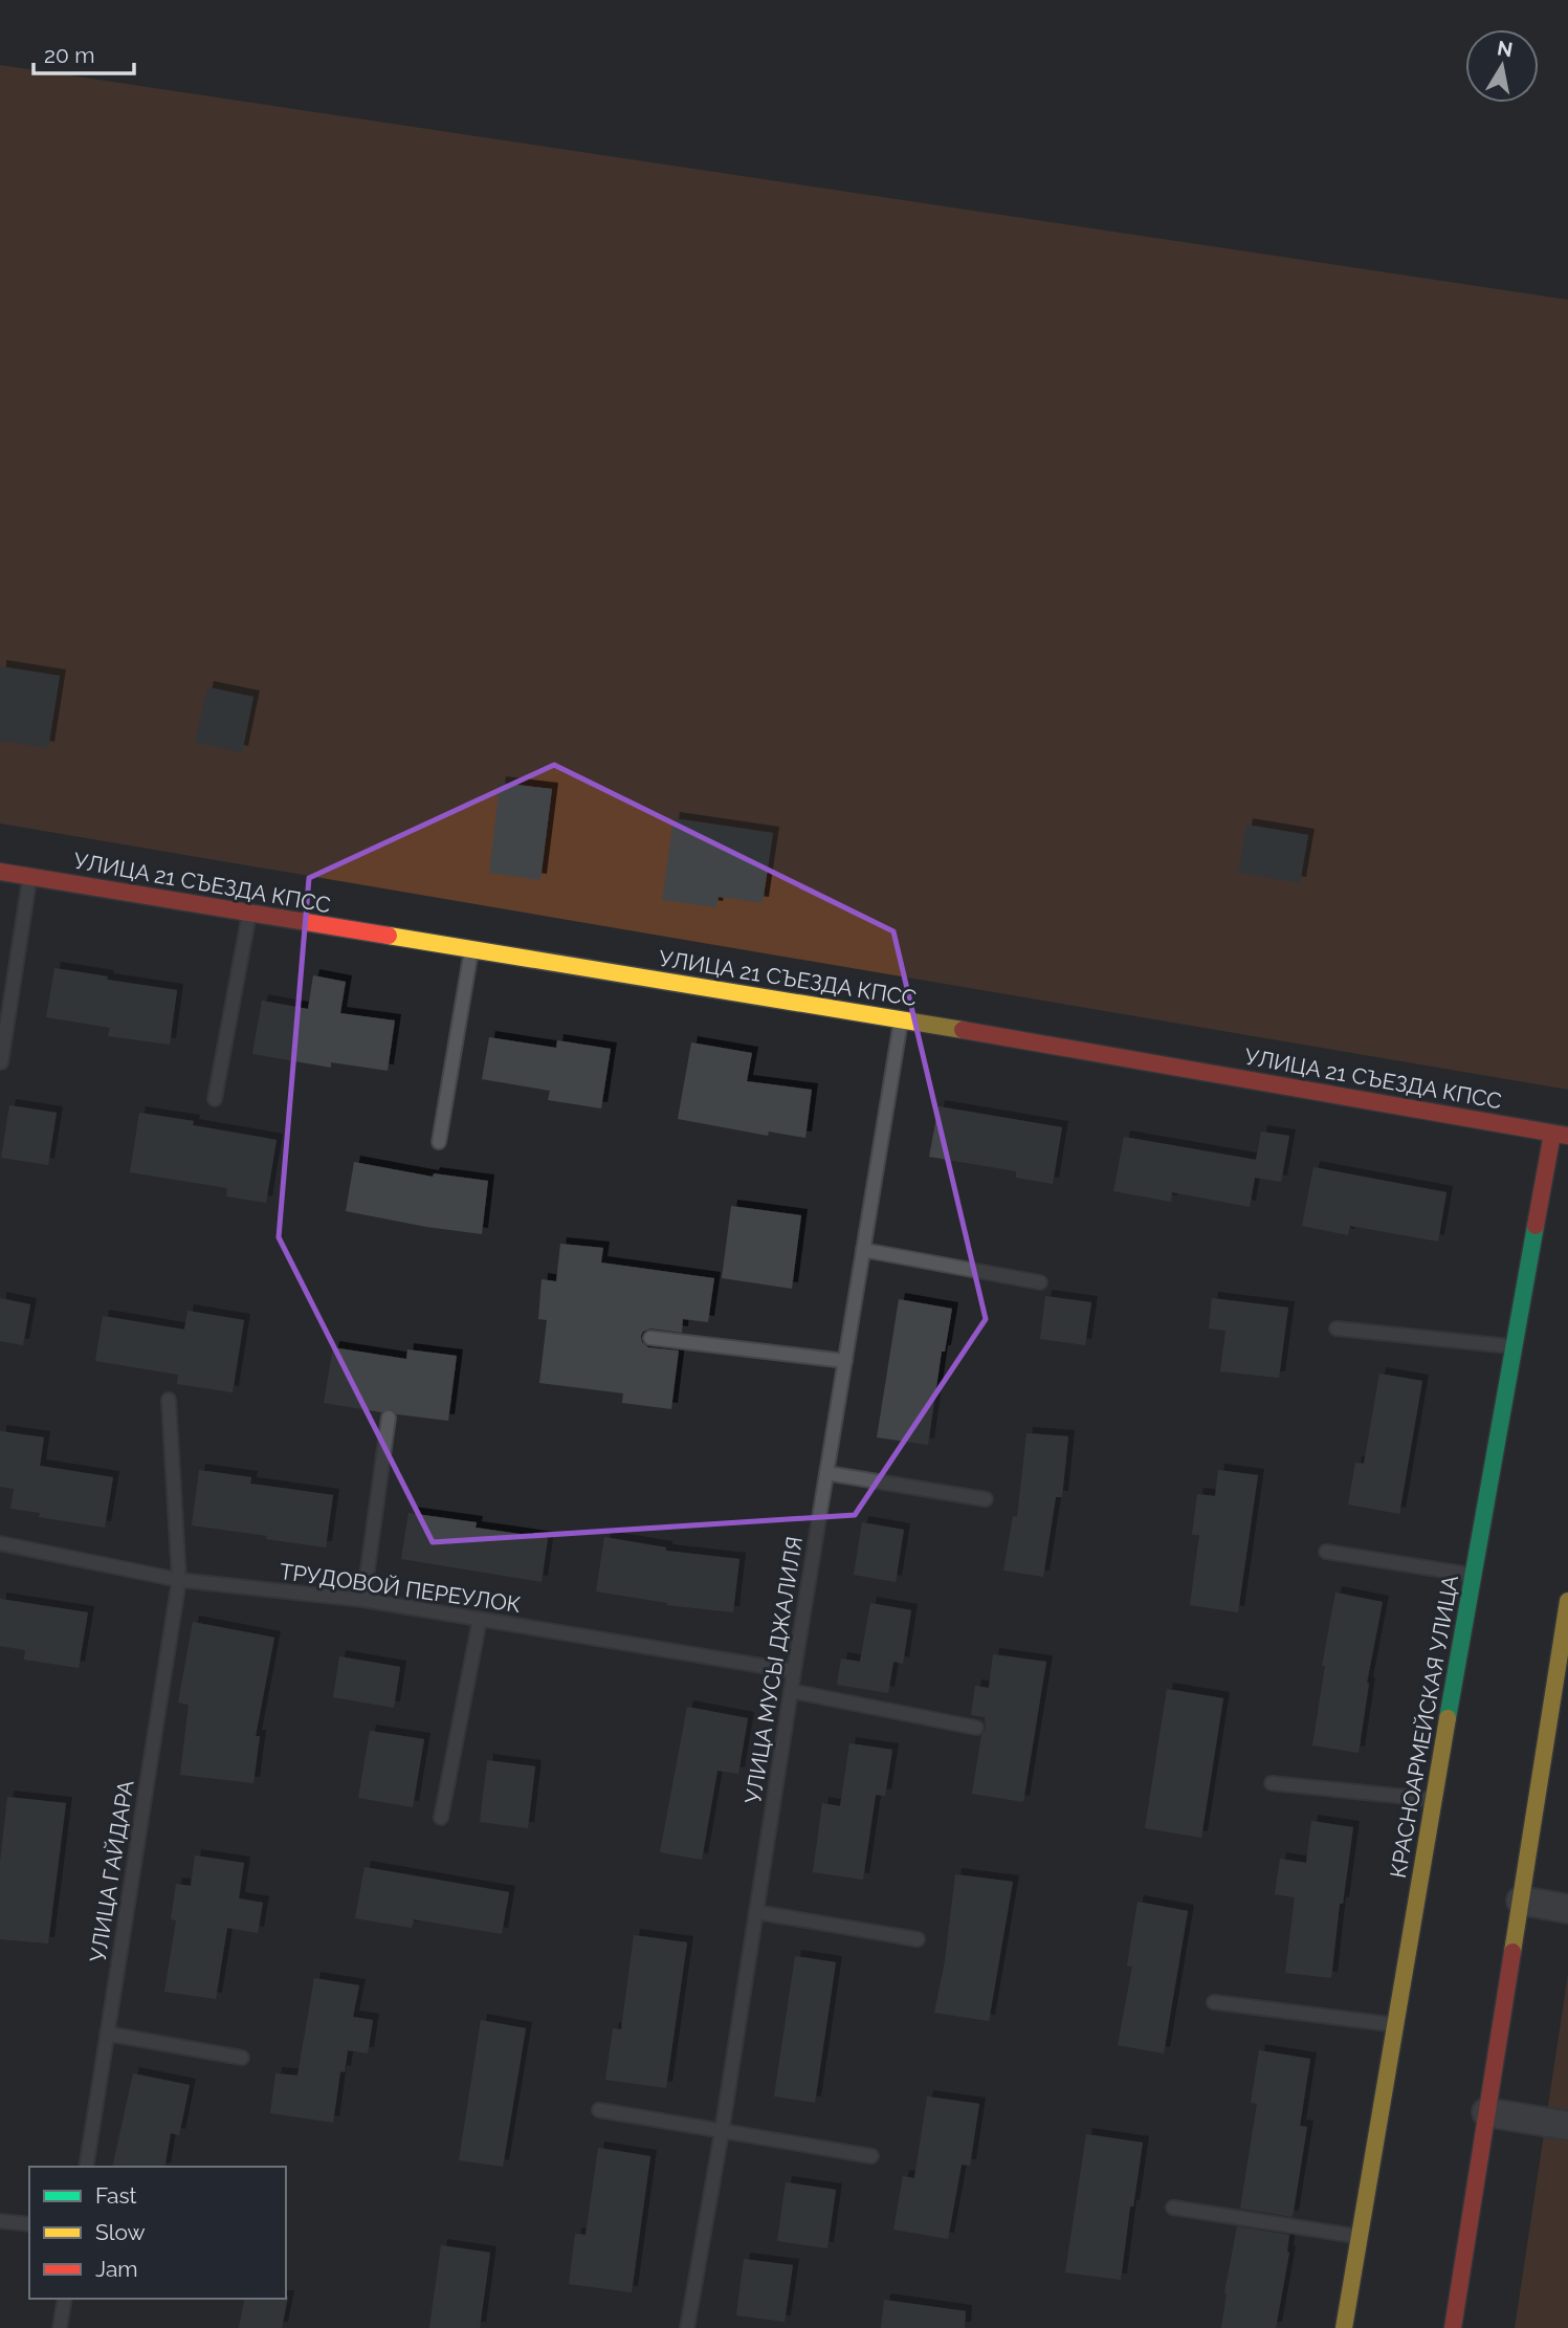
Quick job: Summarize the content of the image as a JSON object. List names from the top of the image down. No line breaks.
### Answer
{"streets":{"street":["УЛИЦА 21 СЪЕЗДА КПСС","КРАСНОАРМЕЙСКАЯ УЛИЦА"],"lane":["ТРУДОВОЙ ПЕРЕУЛОК","УЛИЦА МУСЫ ДЖАЛИЛЯ","УЛИЦА ГАЙДАРА"]},"crossings":[["УЛИЦА 21 СЪЕЗДА КПСС","УЛИЦА МУСЫ ДЖАЛИЛЯ"],["УЛИЦА 21 СЪЕЗДА КПСС","КРАСНОАРМЕЙСКАЯ УЛИЦА"],["ТРУДОВОЙ ПЕРЕУЛОК","УЛИЦА МУСЫ ДЖАЛИЛЯ"],["ТРУДОВОЙ ПЕРЕУЛОК","УЛИЦА ГАЙДАРА"]],"legend":["Fast","Slow","Jam"],"scale_bar":"20 m","north":"top"}
